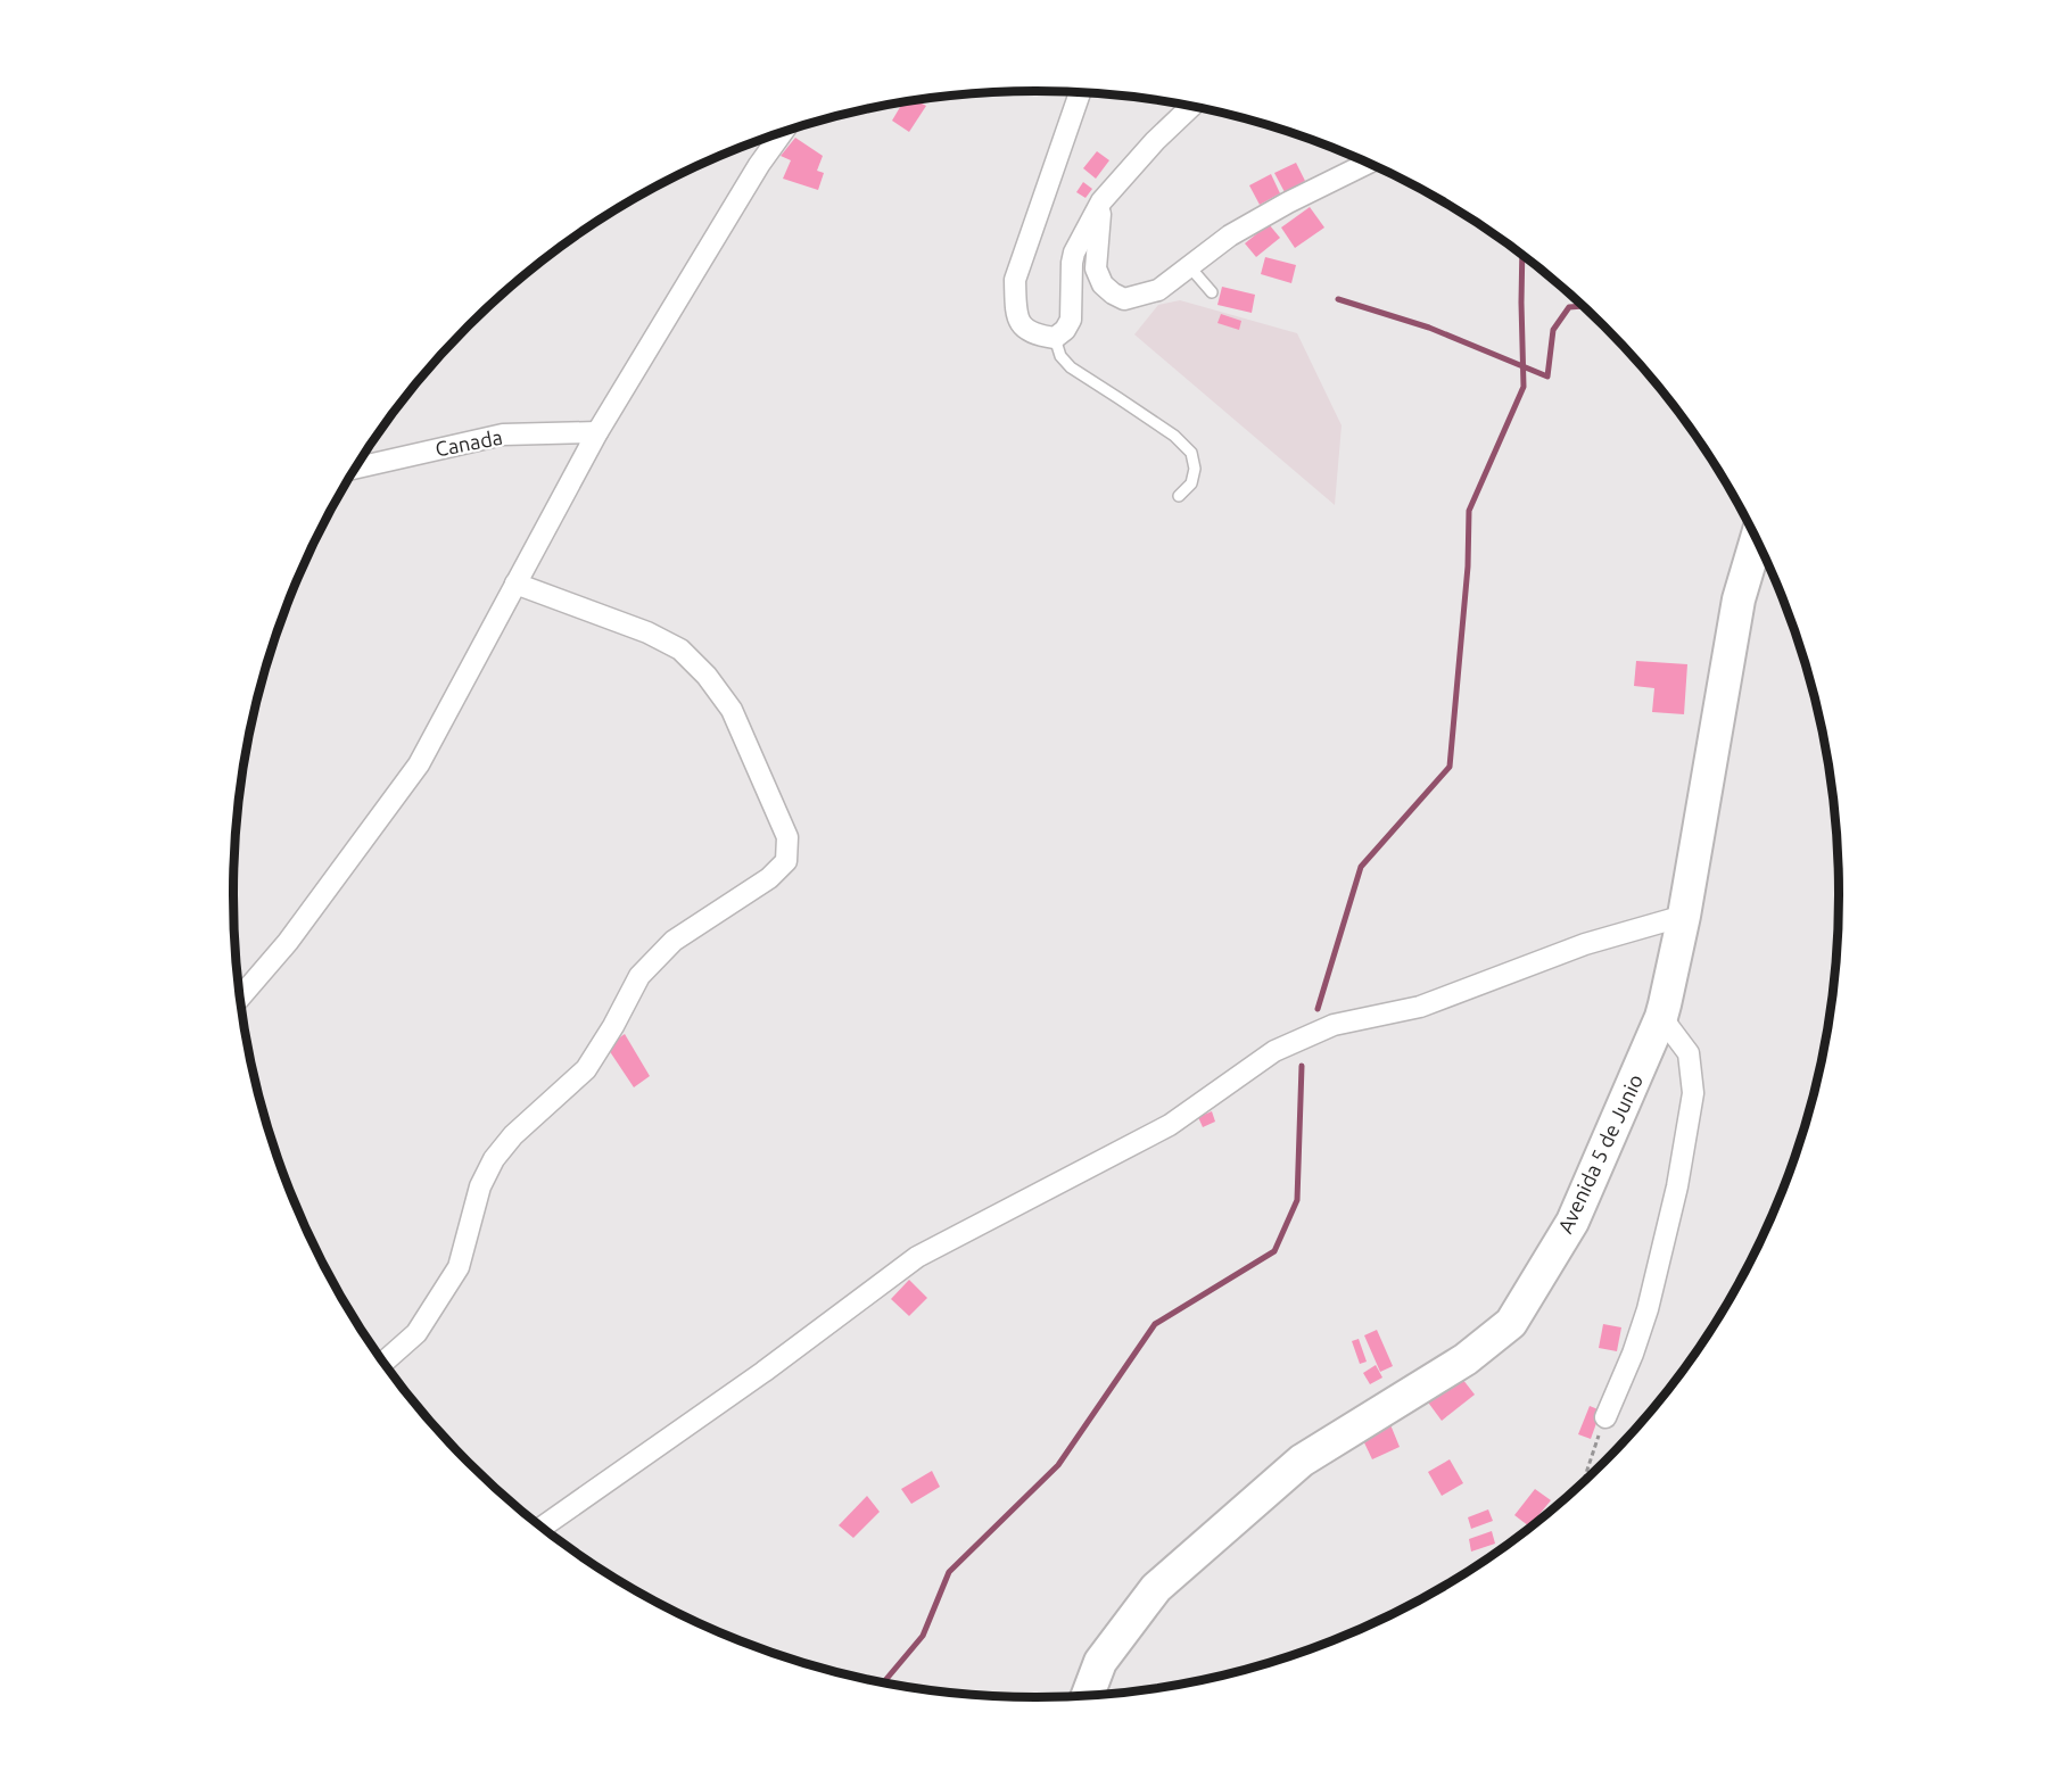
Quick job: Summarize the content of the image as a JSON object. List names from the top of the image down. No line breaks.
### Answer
{"streets":{"main road":["Avenida 5 de Junio"],"street":["Canada"]}}
